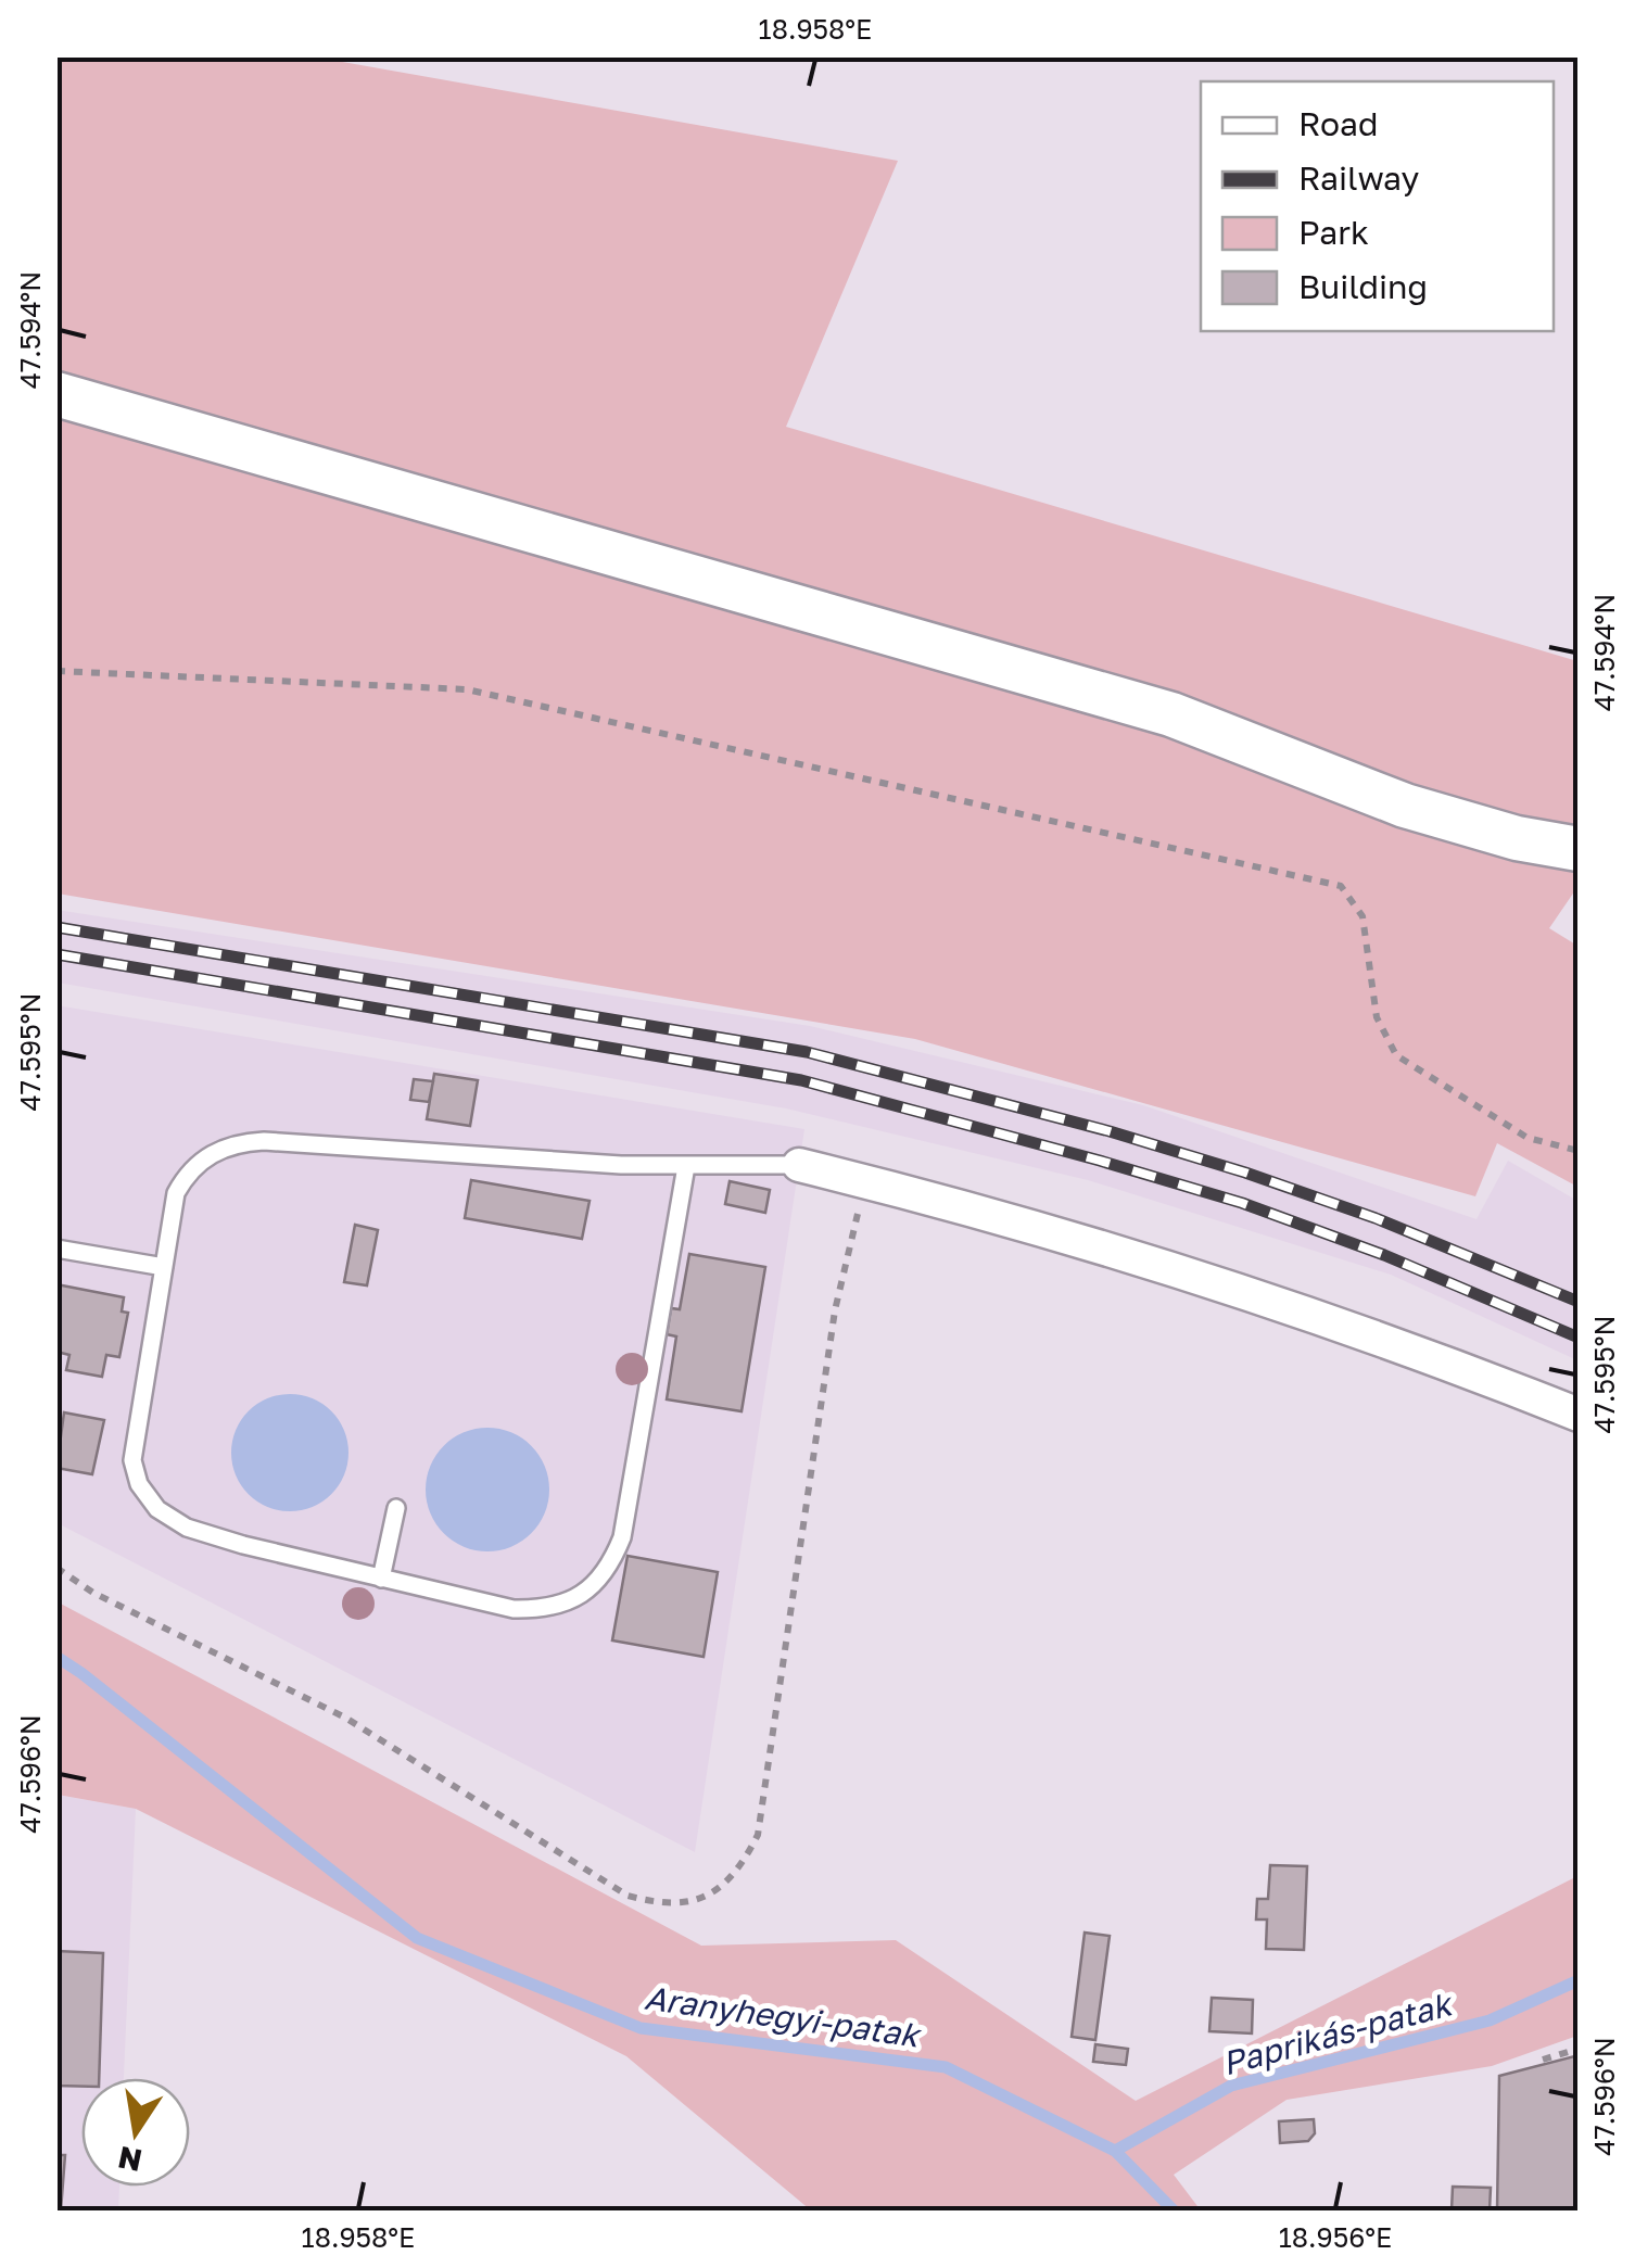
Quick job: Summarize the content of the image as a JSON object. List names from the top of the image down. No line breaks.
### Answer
{"water":["Aranyhegyi-patak","Paprikás-patak"],"legend":["Road","Railway","Park","Building"],"north":"bottom","coordinates":["18.958°E","47.594°N","47.595°N","47.596°N","18.956°E"]}
